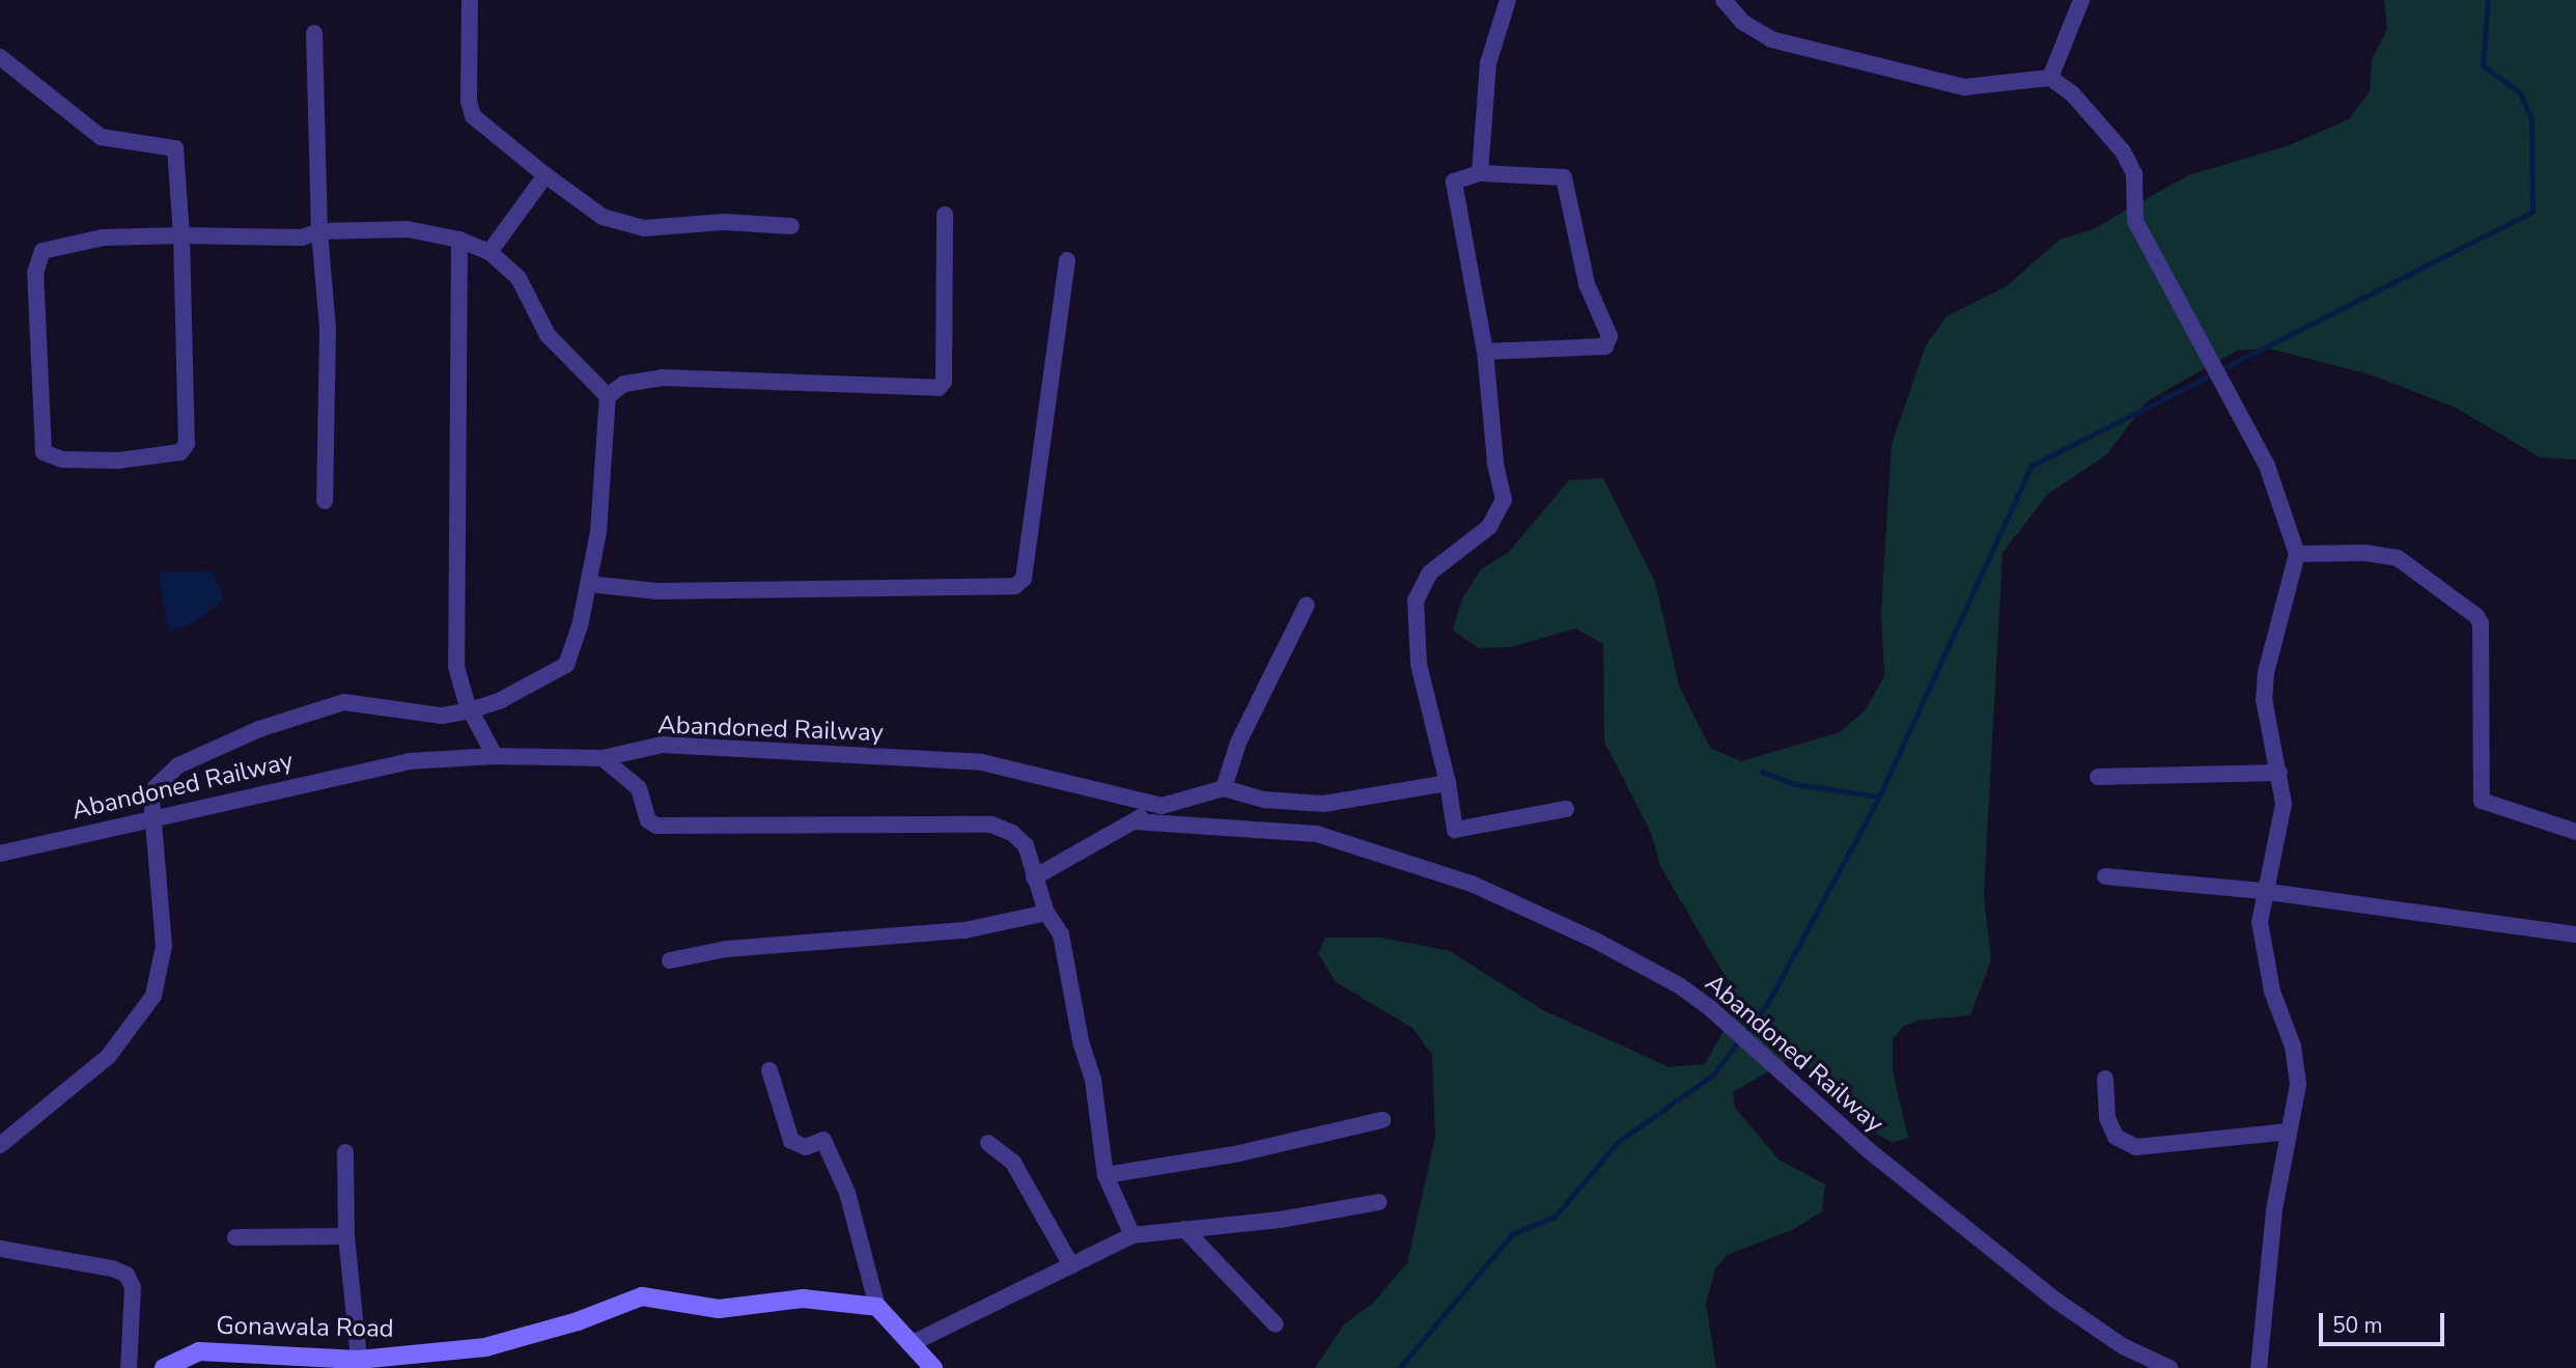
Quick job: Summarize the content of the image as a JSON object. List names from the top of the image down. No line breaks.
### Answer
{"streets":{"street":["Abandoned Railway","Gonawala Road"]},"scale_bar":"50 m"}
